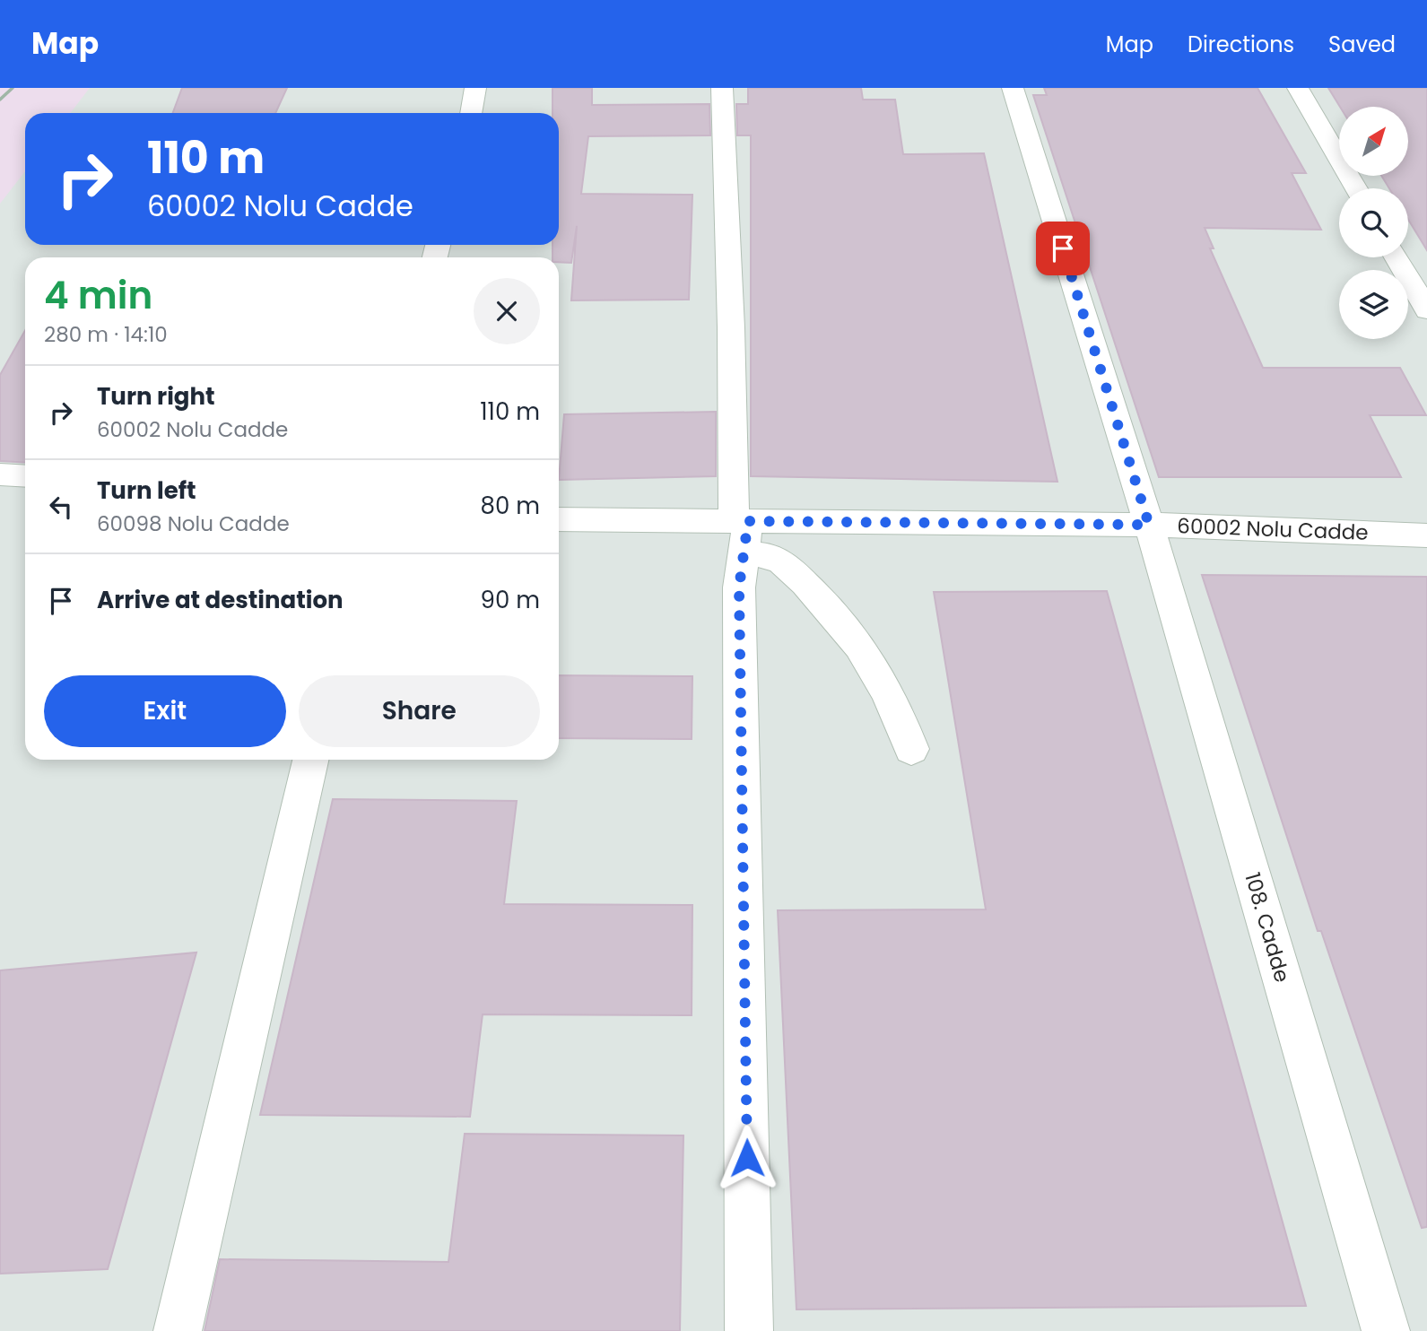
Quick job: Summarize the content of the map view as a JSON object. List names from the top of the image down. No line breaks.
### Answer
{"streets":{"street":["60002 Nolu Cadde","108. Cadde"]},"crossings":[["60002 Nolu Cadde","108. Cadde"]],"north":"top right","page":{"header":"Map","nav":["Map","Directions","Saved"],"turn":["110 m","60002 Nolu Cadde"],"heading":["4 min","280 m · 14:10"],"list":[{"name":"Turn right","note":"60002 Nolu Cadde","value":"110 m"},{"name":"Turn left","note":"60098 Nolu Cadde","value":"80 m"},{"name":"Arrive at destination","value":"90 m"}],"buttons":["Exit","Share"]}}
